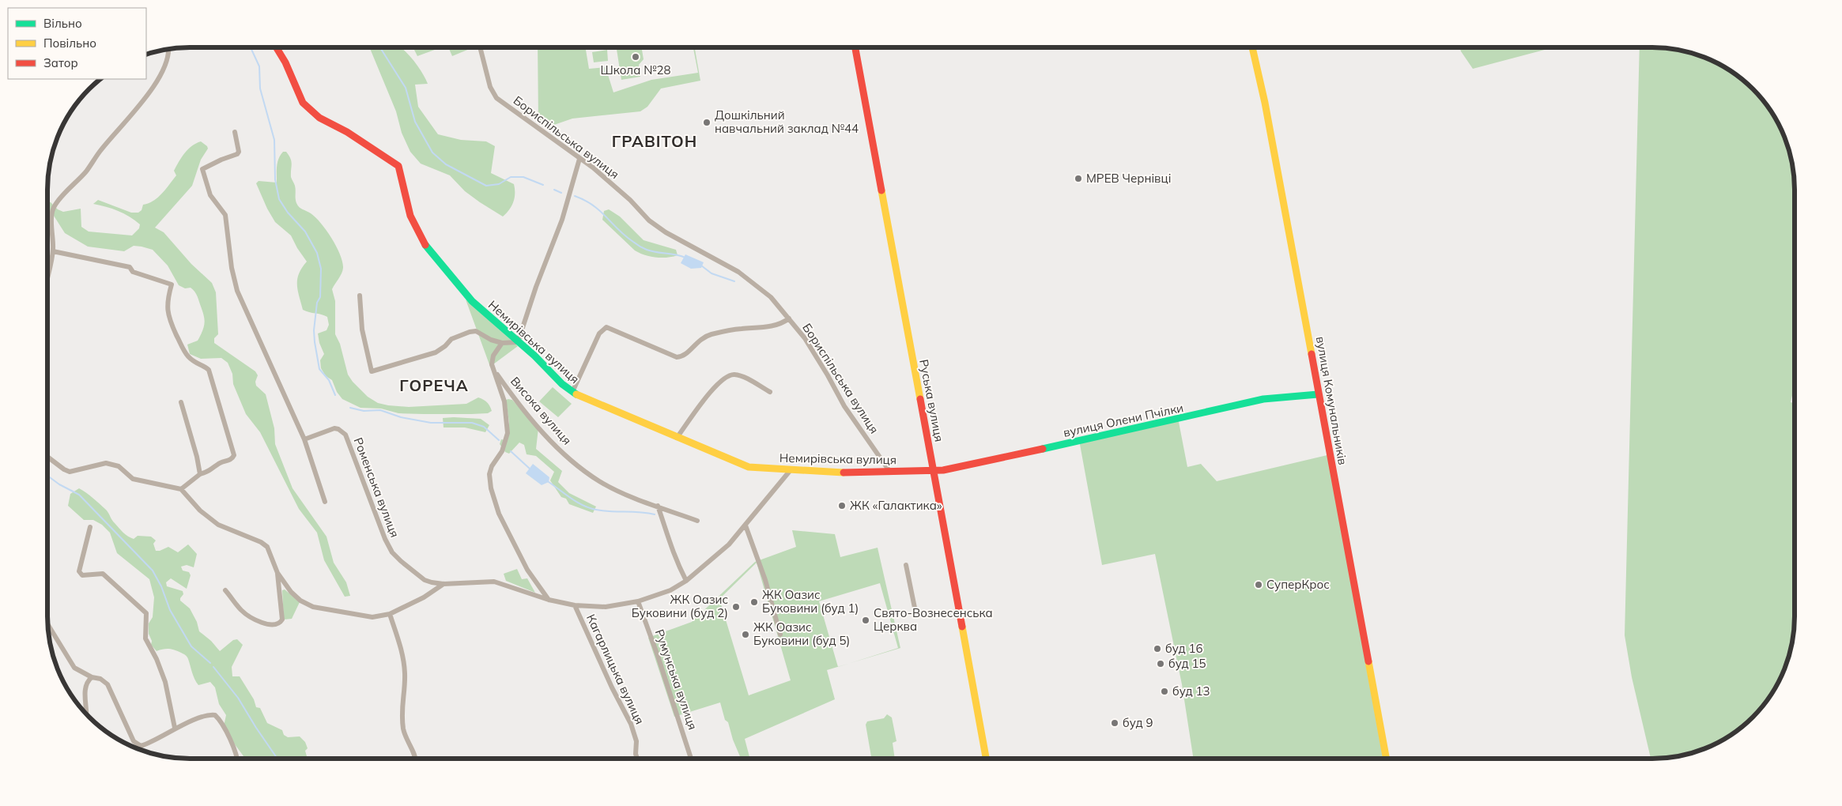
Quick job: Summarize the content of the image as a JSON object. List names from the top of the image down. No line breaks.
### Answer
{"streets":{"street":["Бориспільська вулиця","Немирівська вулиця","Руська вулиця","вулиця Комунальників","Висока вулиця","вулиця Олени Пчілки","Роменська вулиця","Кагарлицька вулиця","Румунська вулиця"]},"crossings":[["Бориспільська вулиця","Немирівська вулиця"],["Немирівська вулиця","Руська вулиця"],["Немирівська вулиця","вулиця Олени Пчілки"],["Немирівська вулиця","Роменська вулиця"],["Руська вулиця","вулиця Олени Пчілки"],["вулиця Комунальників","вулиця Олени Пчілки"],["Роменська вулиця","Кагарлицька вулиця"],["Роменська вулиця","Румунська вулиця"]],"districts":["ГРАВІТОН","ГОРЕЧА"],"places":["Школа №28","Дошкільний навчальний заклад №44","МРЕВ Чернівці","ЖК «Галактика»","СуперКрос","ЖК Оазис Буковини (буд 1)","ЖК Оазис Буковини (буд 2)","Свято-Вознесенська Церква","ЖК Оазис Буковини (буд 5)","буд 16","буд 15","буд 13","буд 9"],"legend":["Вільно","Повільно","Затор"]}
